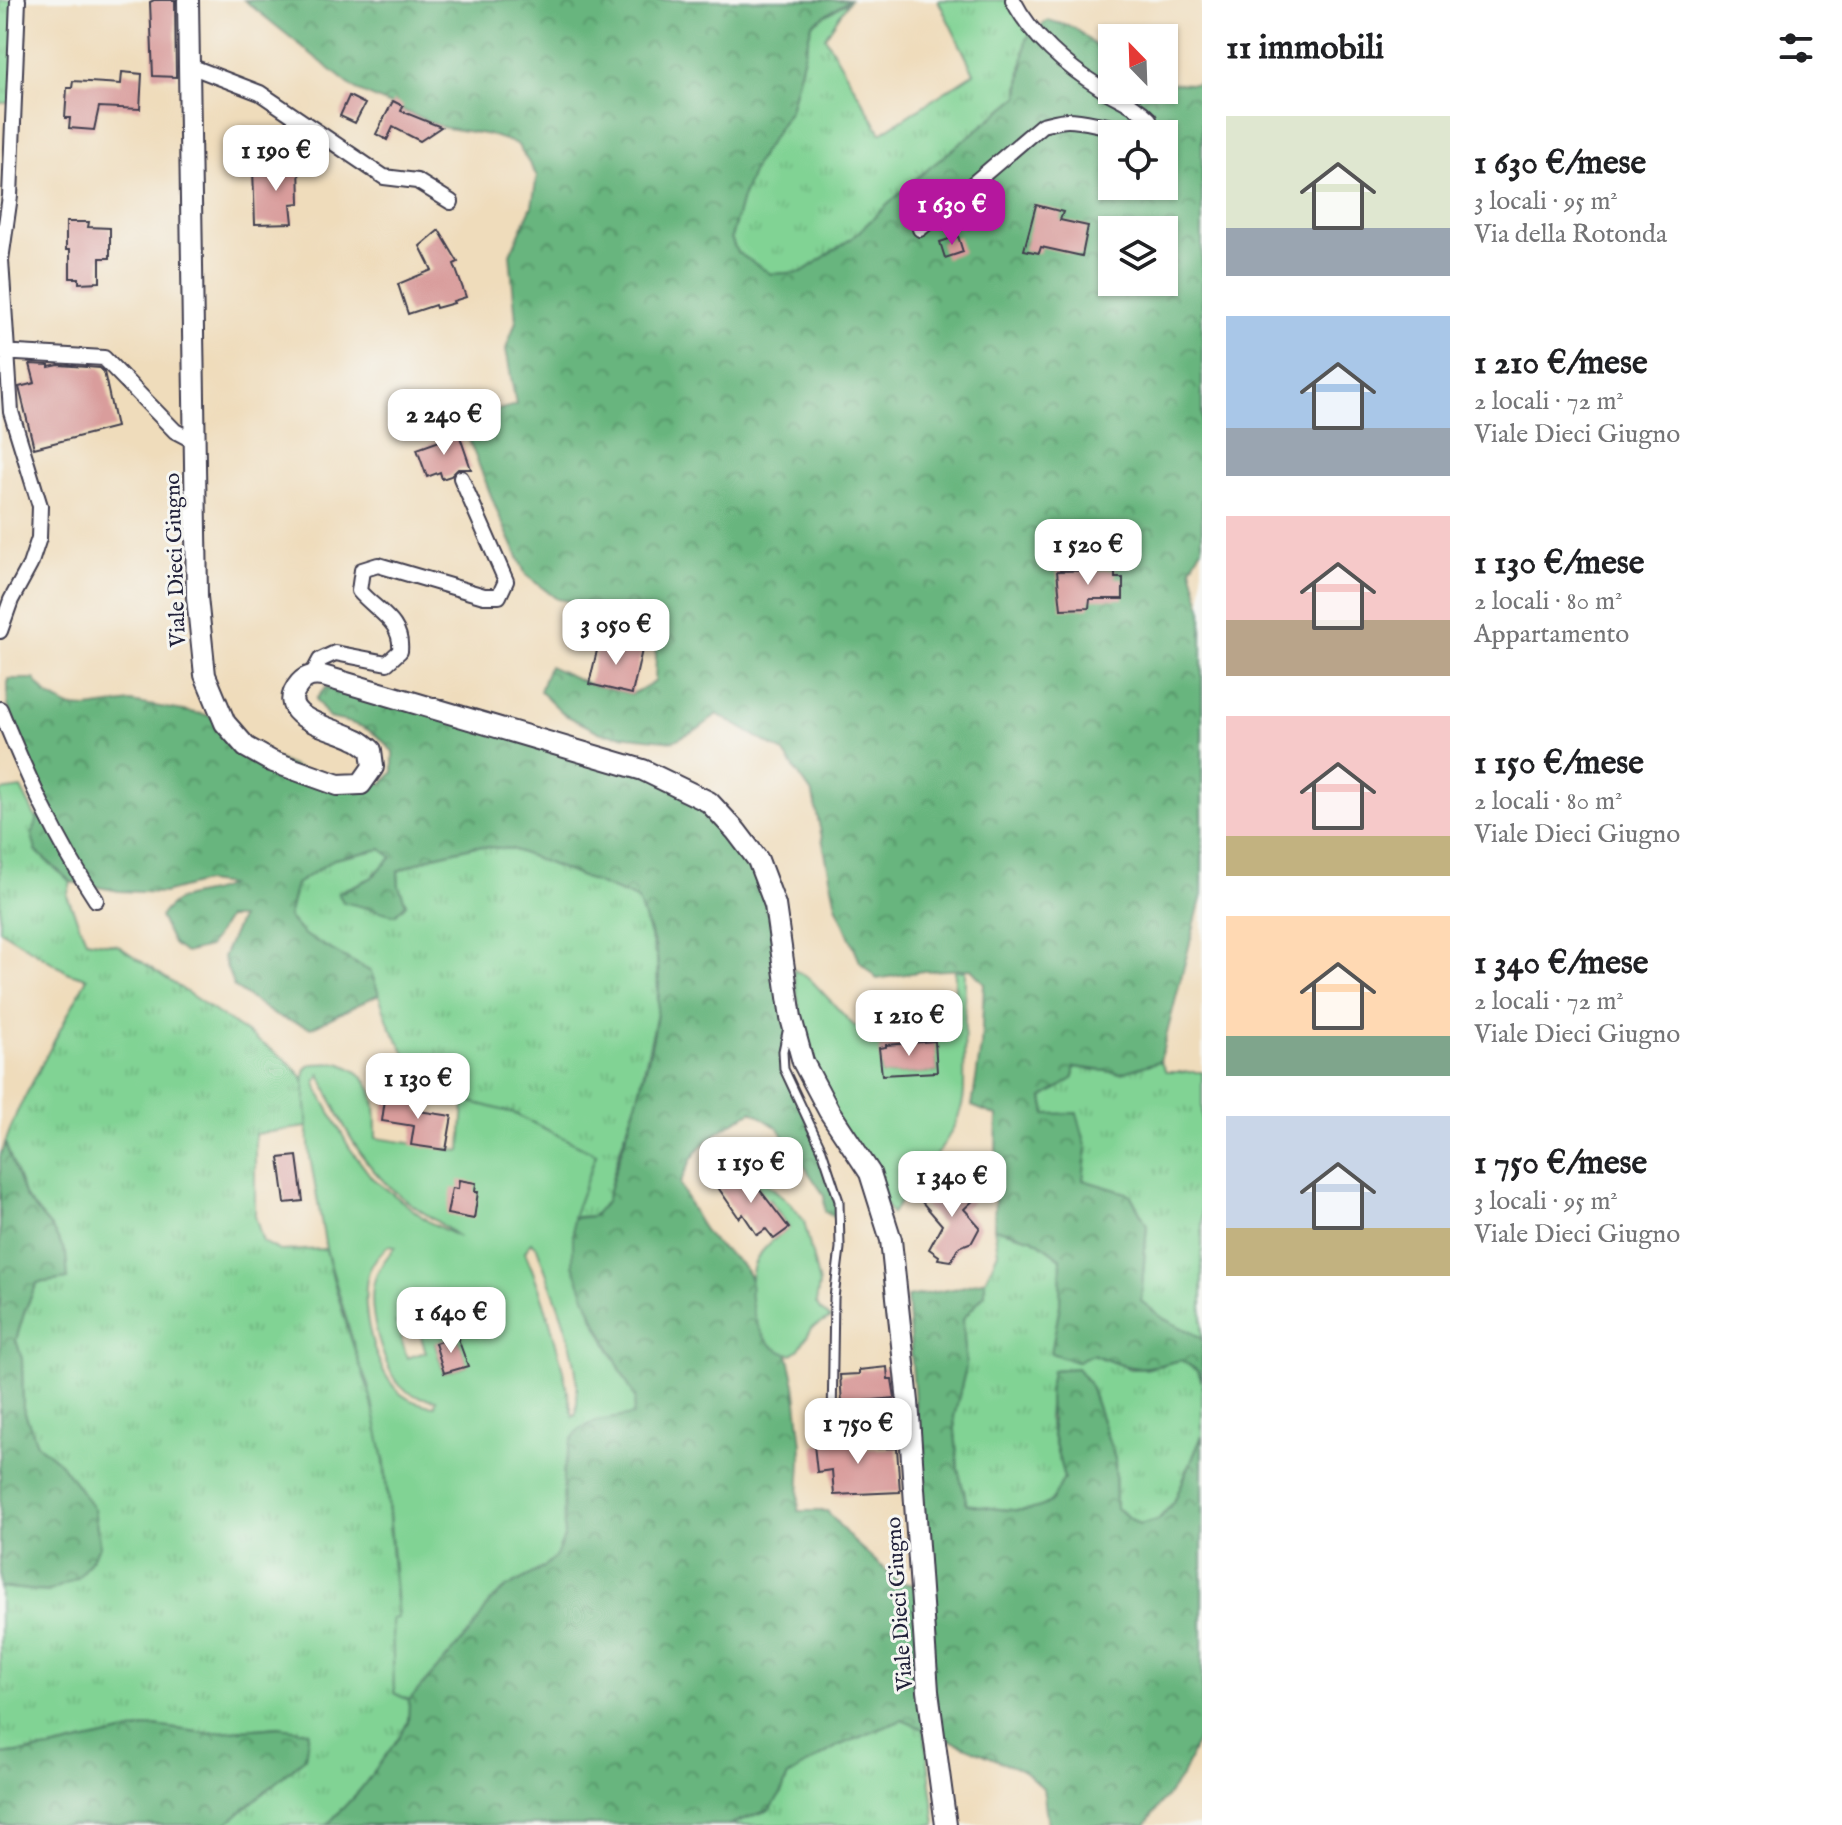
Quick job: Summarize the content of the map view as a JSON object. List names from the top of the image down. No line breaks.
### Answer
{"streets":{"main road":["Viale Dieci Giugno"]},"north":"top left","page":{"heading":"11 immobili","list":[{"name":"1 630 €/mese","note":"3 locali · 95 m² · Via della Rotonda"},{"name":"1 210 €/mese","note":"2 locali · 72 m² · Viale Dieci Giugno"},{"name":"1 130 €/mese","note":"2 locali · 80 m² · Appartamento"},{"name":"1 150 €/mese","note":"2 locali · 80 m² · Viale Dieci Giugno"},{"name":"1 340 €/mese","note":"2 locali · 72 m² · Viale Dieci Giugno"},{"name":"1 750 €/mese","note":"3 locali · 95 m² · Viale Dieci Giugno"}],"price":["1 190 €","1 630 €","2 240 €","1 520 €","3 050 €","1 210 €","1 130 €","1 150 €","1 340 €","1 640 €","1 750 €"]}}
